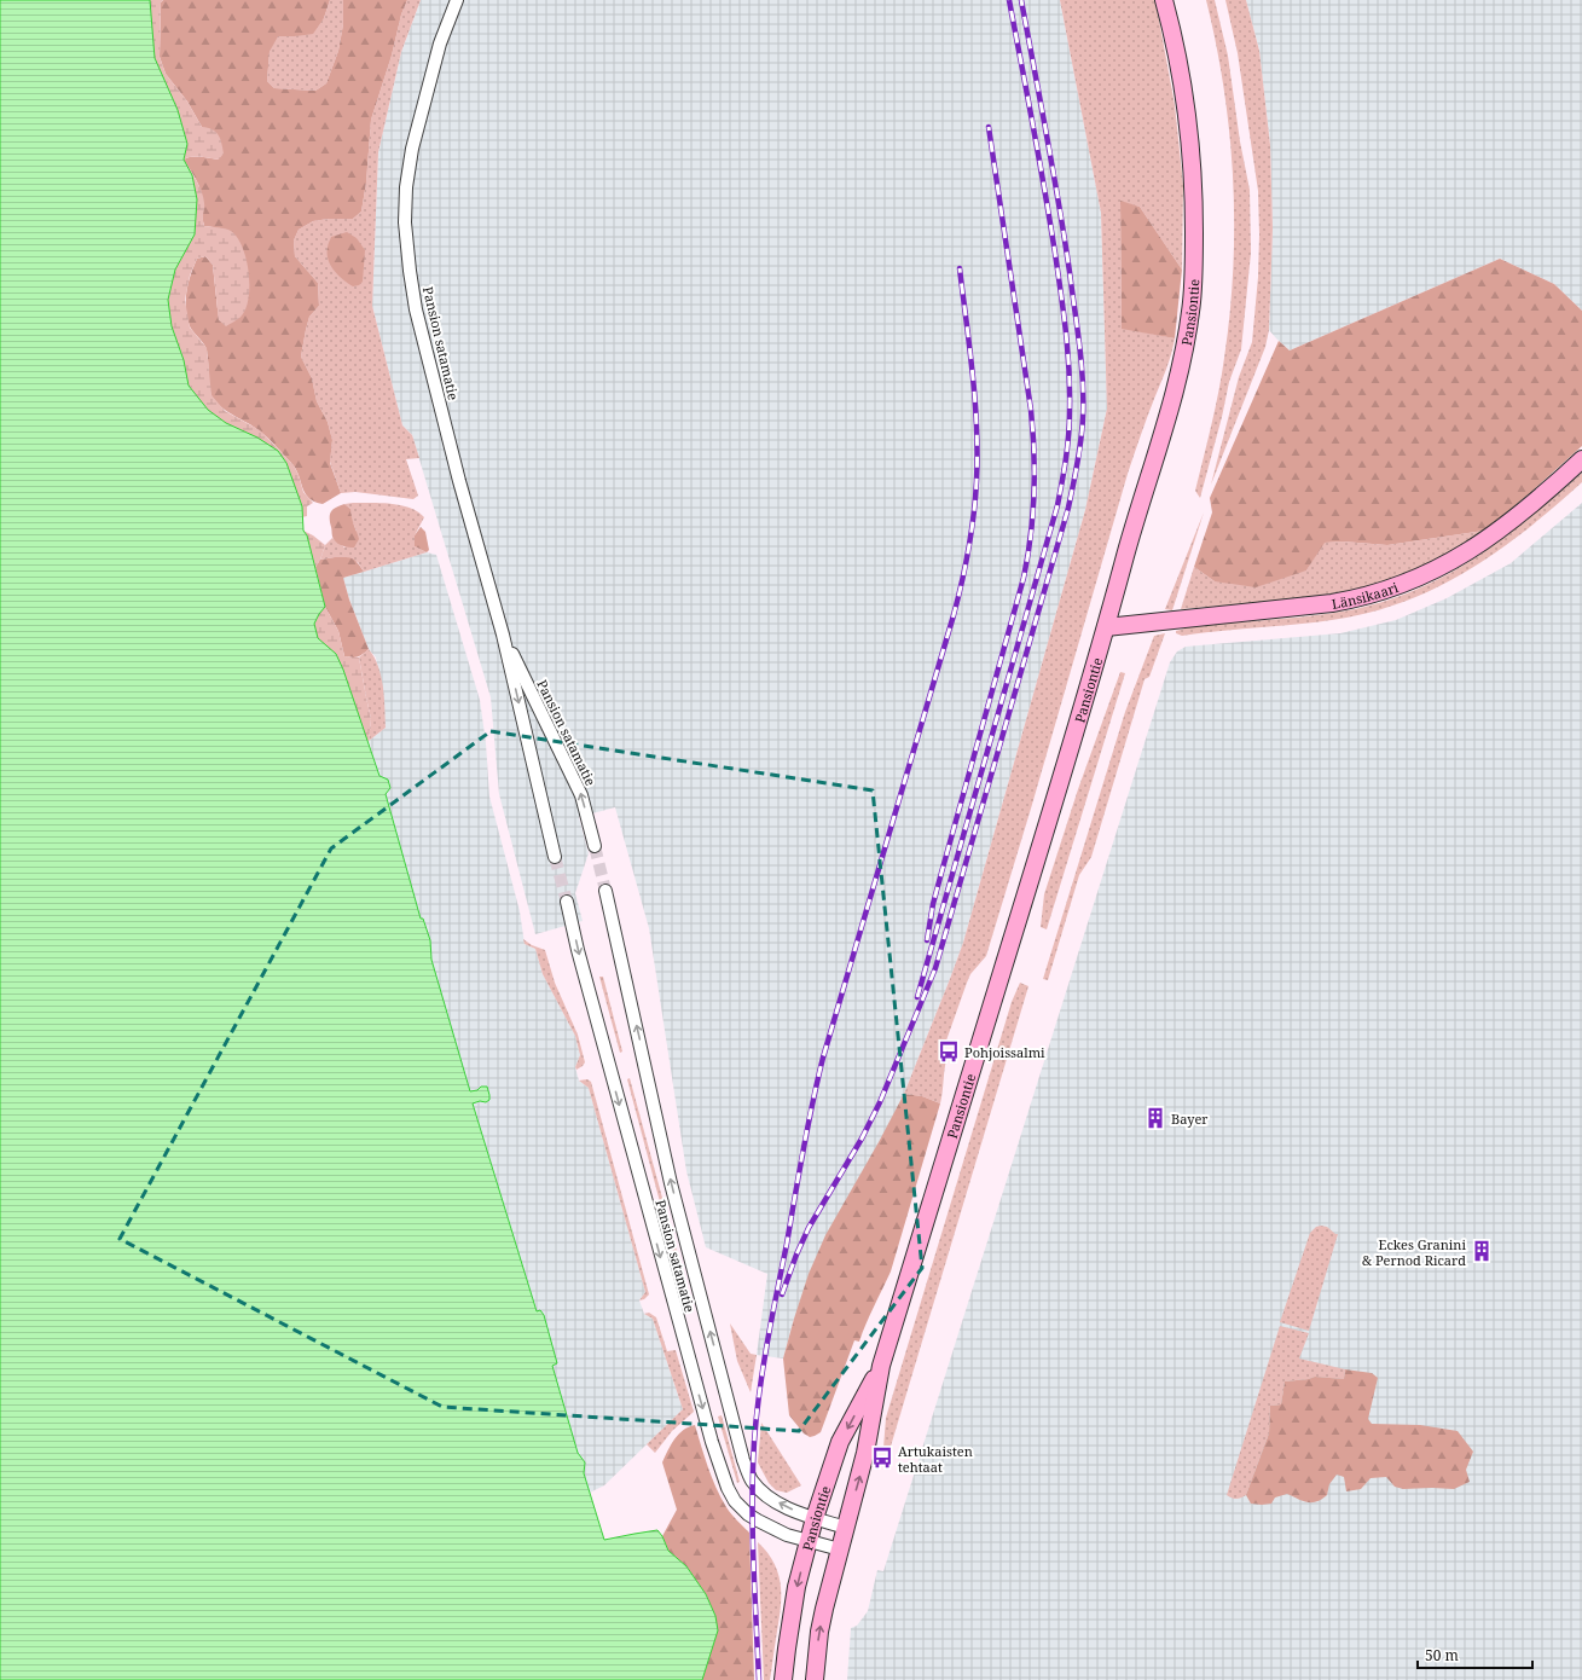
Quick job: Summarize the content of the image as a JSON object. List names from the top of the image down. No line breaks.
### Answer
{"streets":{"street":["Pansiontie","Pansion satamatie","Länsikaari"]},"crossings":[["Pansiontie","Pansion satamatie"],["Pansiontie","Länsikaari"]],"places":{"bus stop":["Pohjoissalmi","Artukaisten tehtaat"],"building":["Bayer","Eckes Granini & Pernod Ricard"]},"scale_bar":"50 m"}
